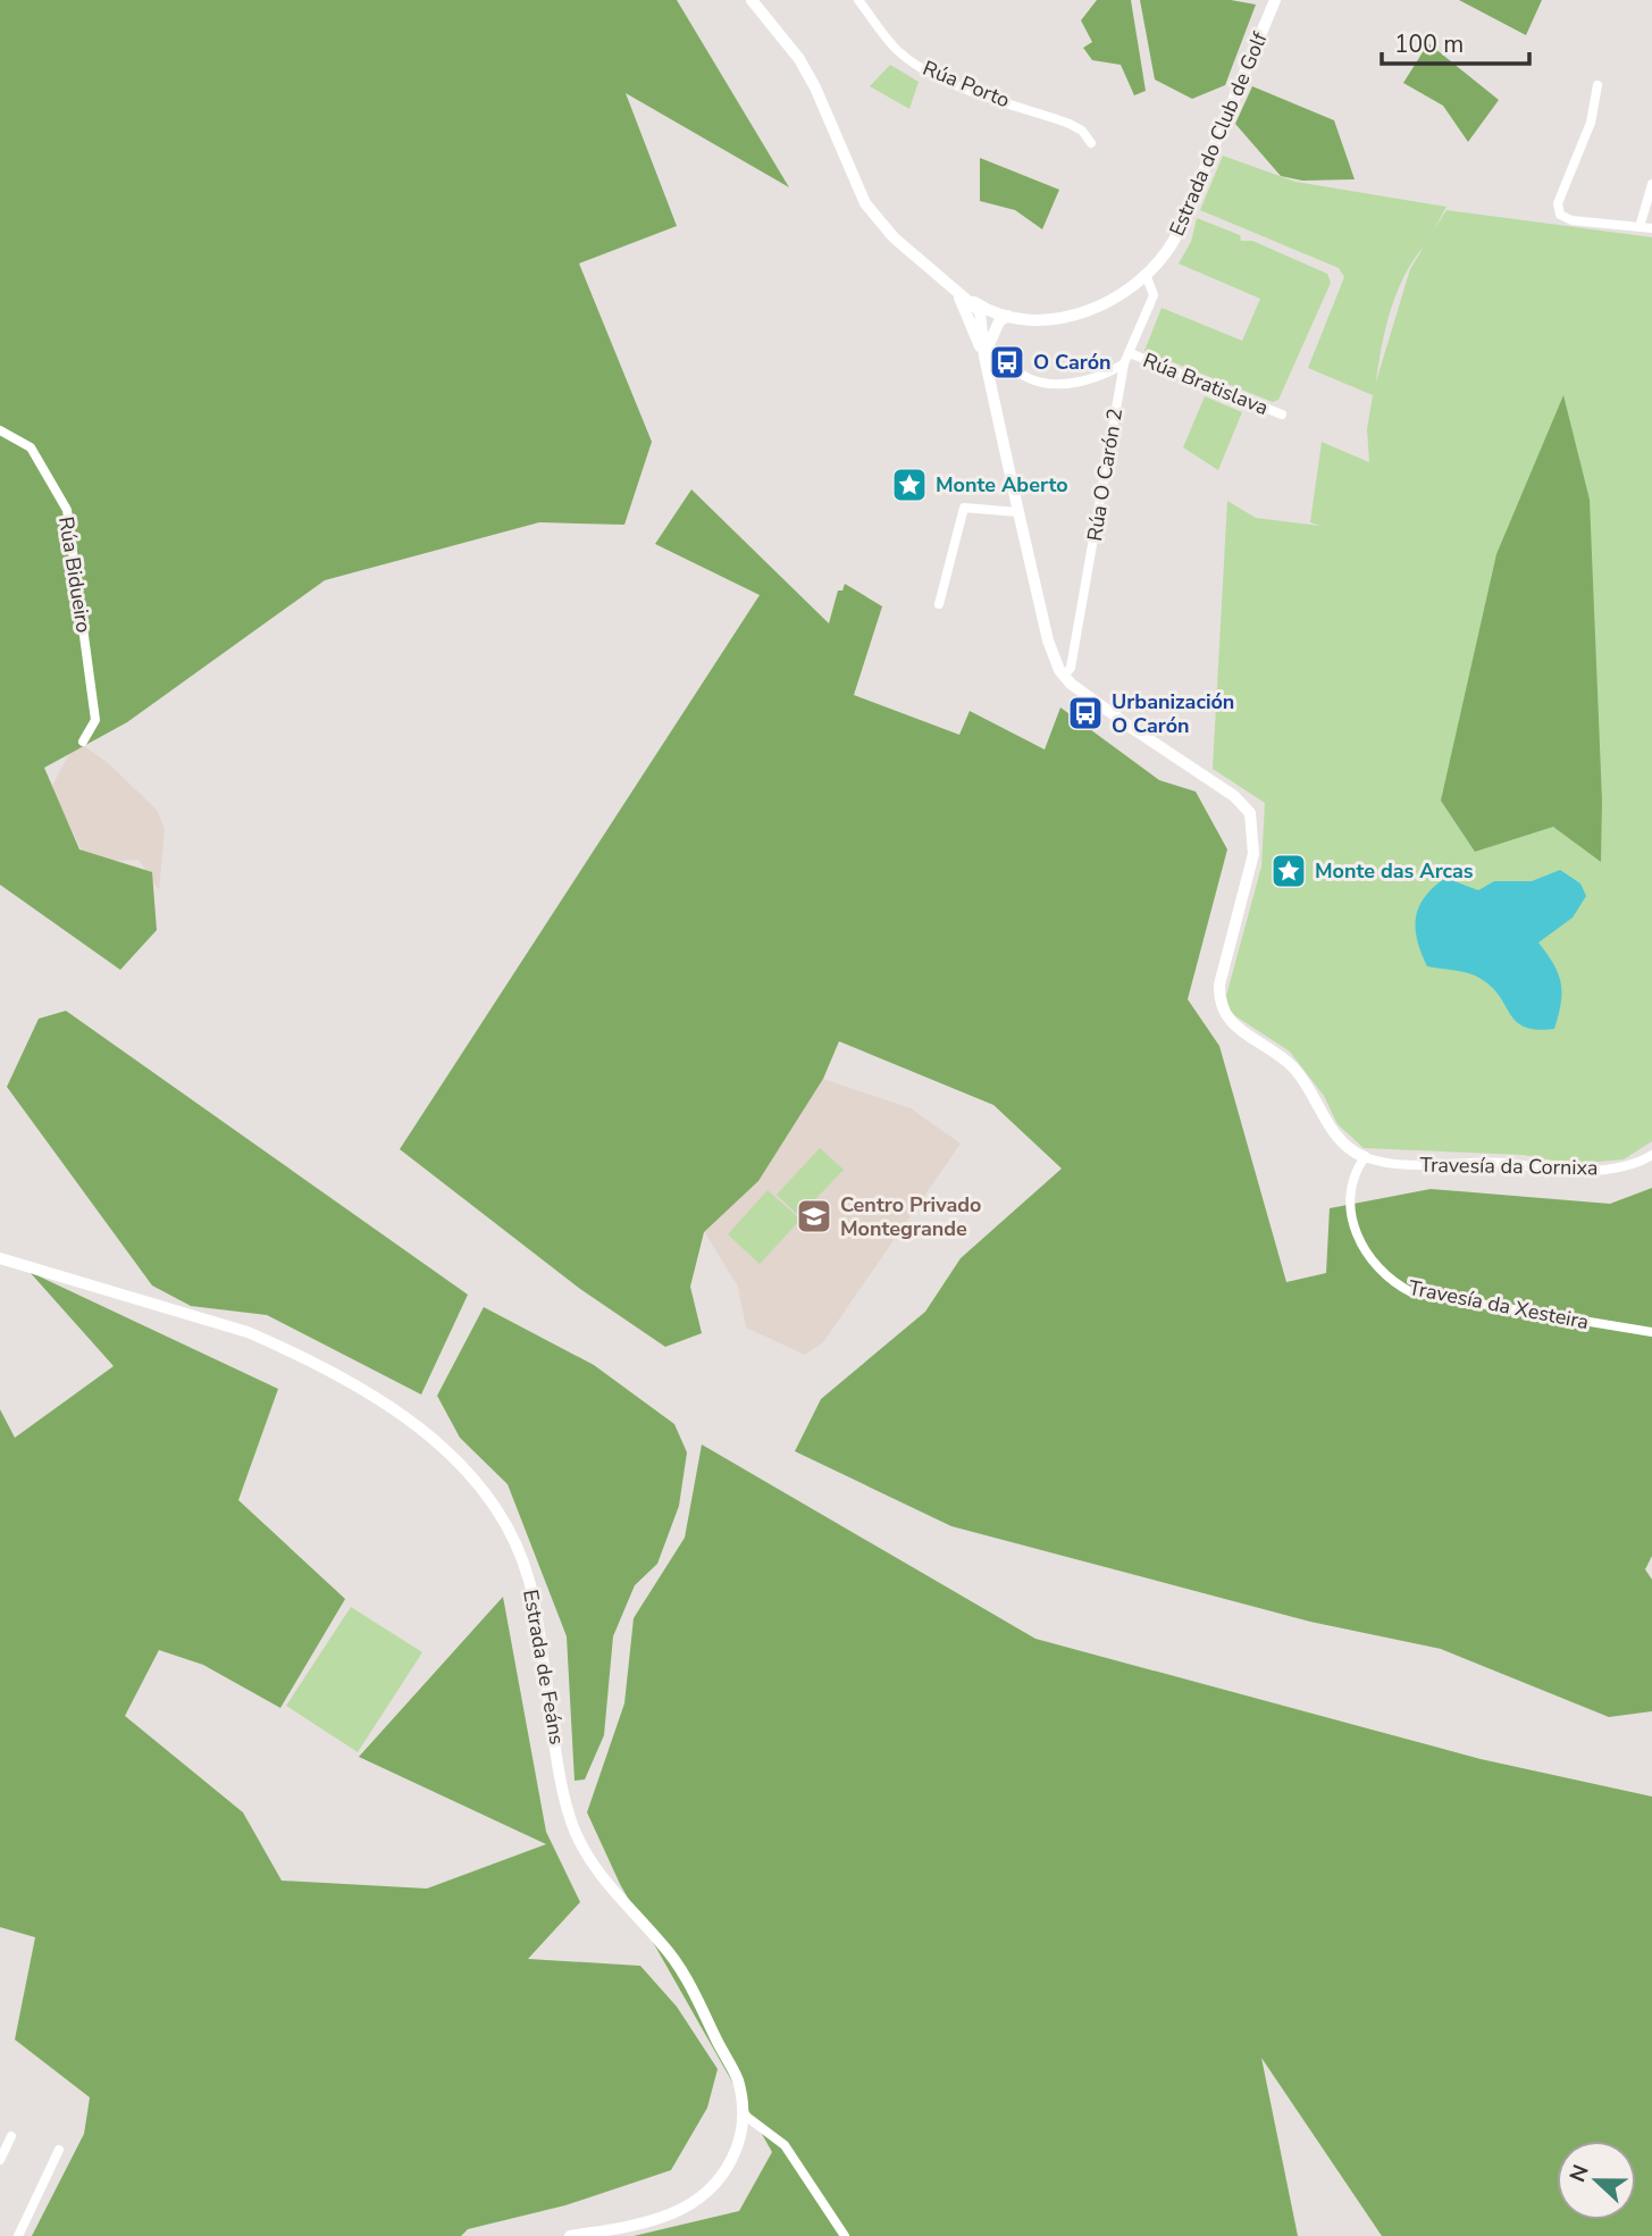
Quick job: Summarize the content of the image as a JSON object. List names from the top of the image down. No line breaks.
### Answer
{"streets":{"street":["Rúa Porto","Estrada do Club de Golf","Rúa Bratislava","Rúa O Carón 2","Rúa Bidueiro","Travesía da Cornixa","Travesía da Xesteira","Estrada de Feáns"]},"crossings":[["Estrada do Club de Golf","Rúa O Carón 2"],["Rúa Bratislava","Rúa O Carón 2"],["Travesía da Cornixa","Travesía da Xesteira"]],"places":{"bus stop":["O Carón","Urbanización O Carón"],"place":["Monte Aberto","Monte das Arcas"],"school or university":["Centro Privado Montegrande"]},"scale_bar":"100 m","north":"left"}
